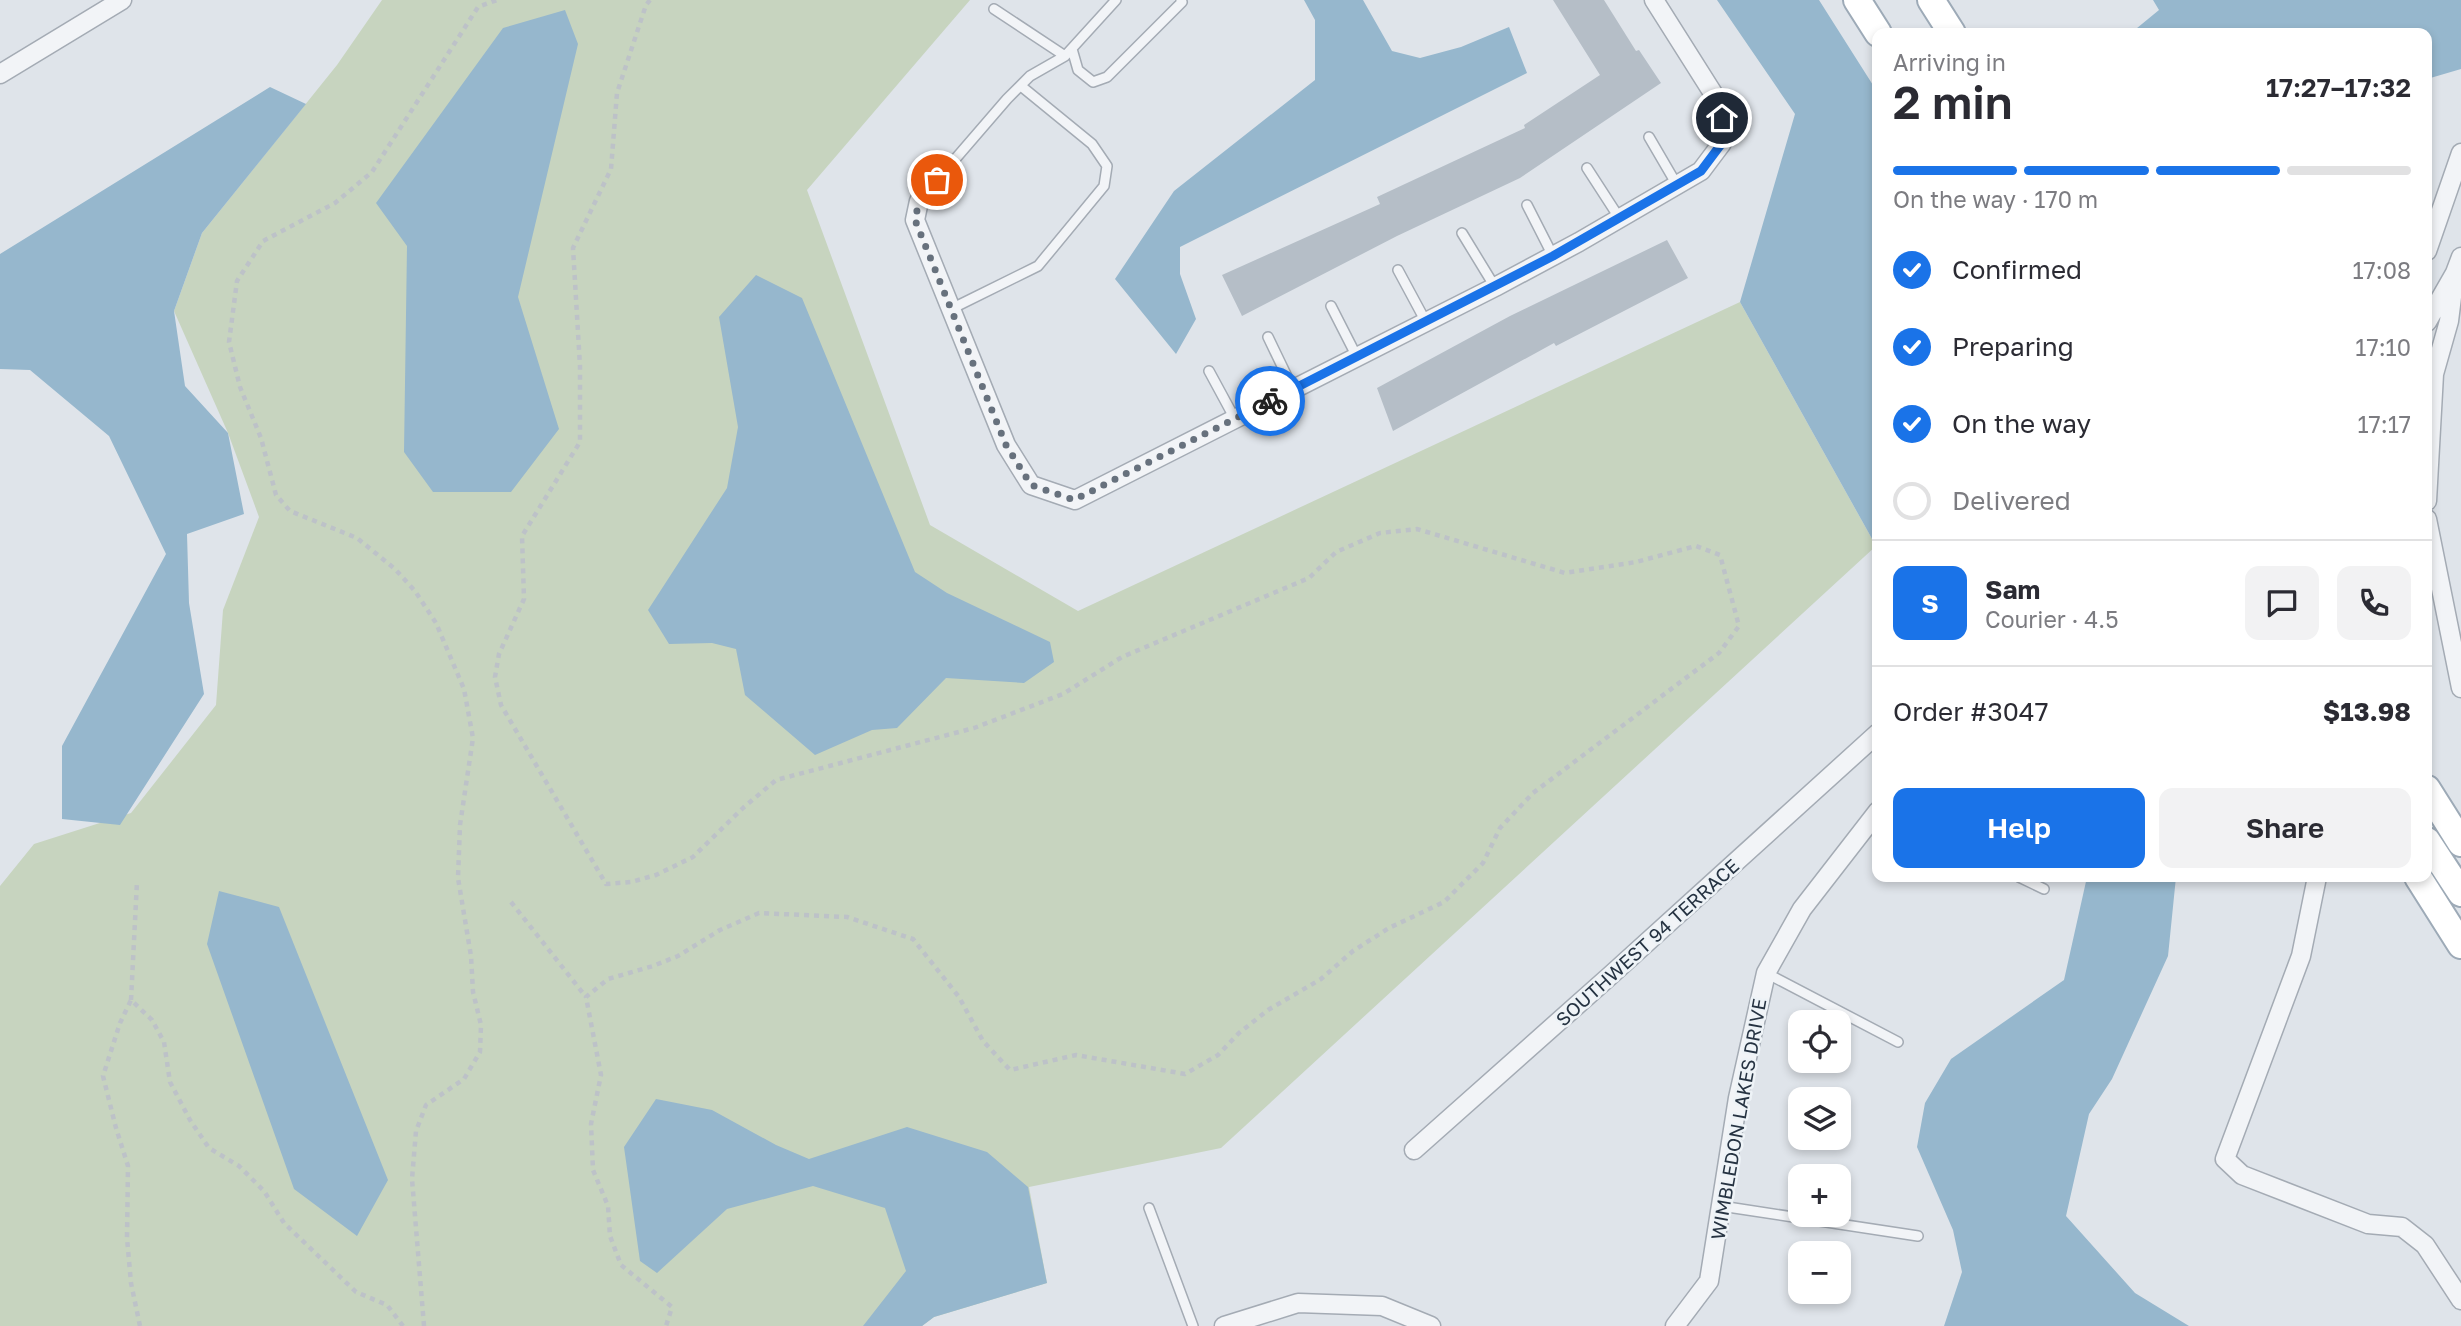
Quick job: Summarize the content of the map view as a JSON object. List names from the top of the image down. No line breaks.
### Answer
{"streets":{"street":["SOUTHWEST 94 TERRACE","WIMBLEDON LAKES DRIVE"]},"page":{"heading":["2 min","Arriving in","17:27–17:32"],"panel":["Sam","Courier · 4.5","Order #3047","$13.98"],"bar":"On the way · 170 m","list":[["Confirmed","17:08"],["Preparing","17:10"],["On the way","17:17"],"Delivered"],"round":"S","buttons":["Help","Share"],"map_buttons":["+","−"]}}
